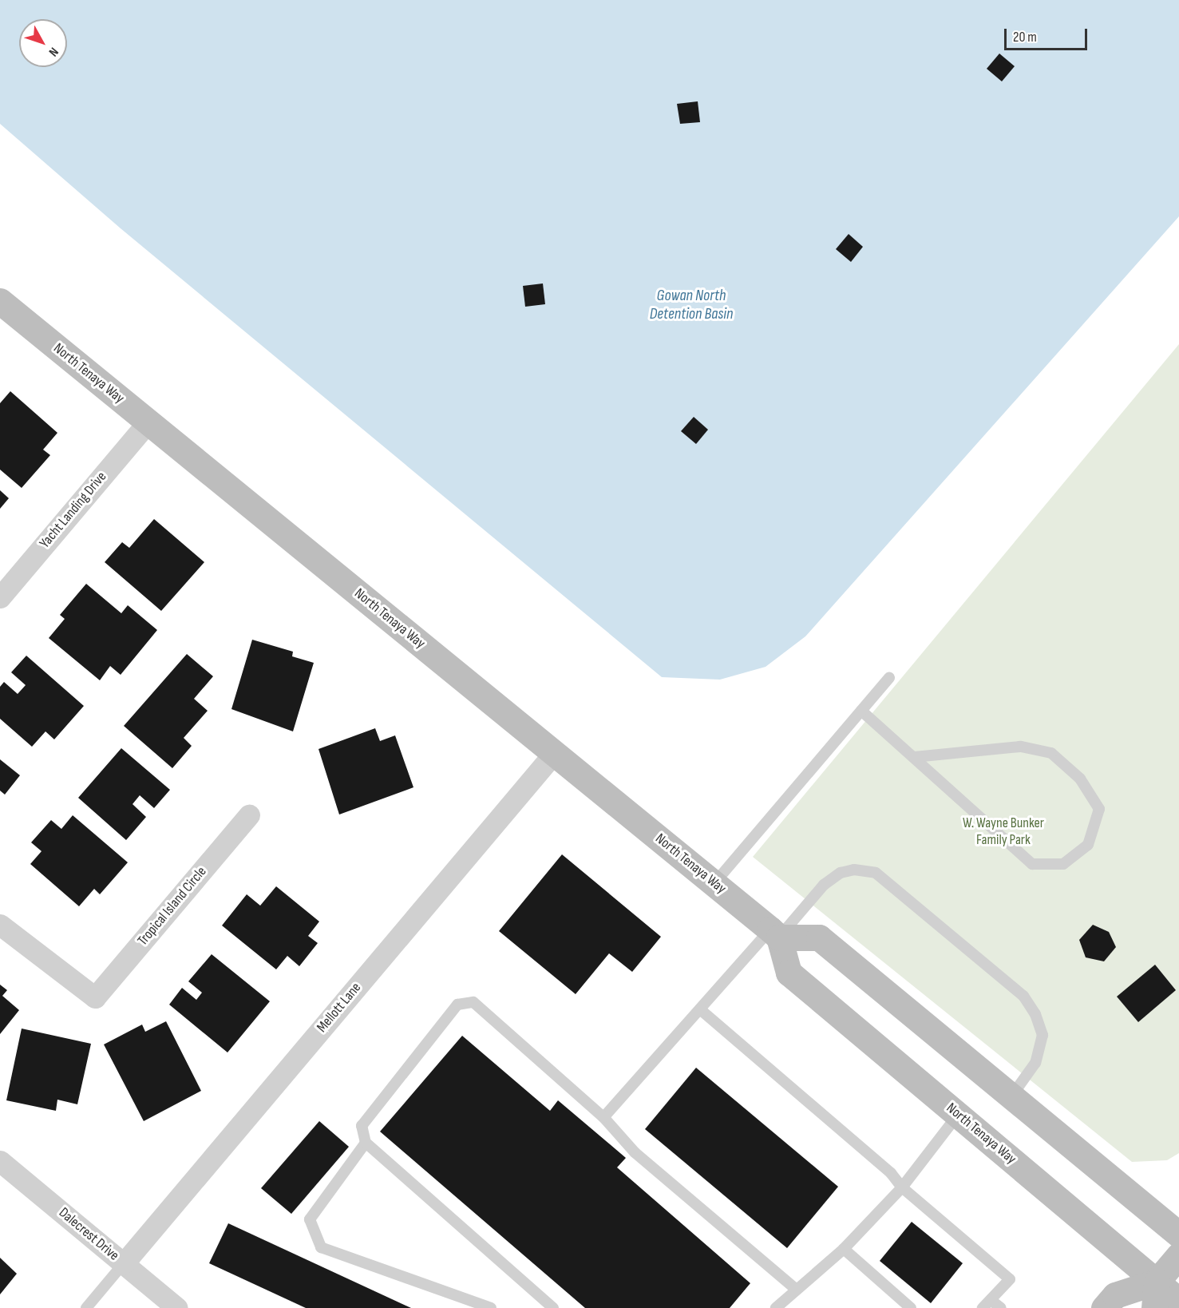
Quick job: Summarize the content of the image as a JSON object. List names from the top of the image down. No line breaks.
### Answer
{"streets":{"main road":["North Tenaya Way"],"street":["Yacht Landing Drive","Tropical Island Circle","Mellott Lane","Dalecrest Drive"]},"crossings":[["North Tenaya Way","Yacht Landing Drive"],["North Tenaya Way","Mellott Lane"],["Mellott Lane","Dalecrest Drive"]],"water":["Gowan North Detention Basin"],"parks":["W. Wayne Bunker Family Park"],"scale_bar":"20 m","north":"bottom right"}
